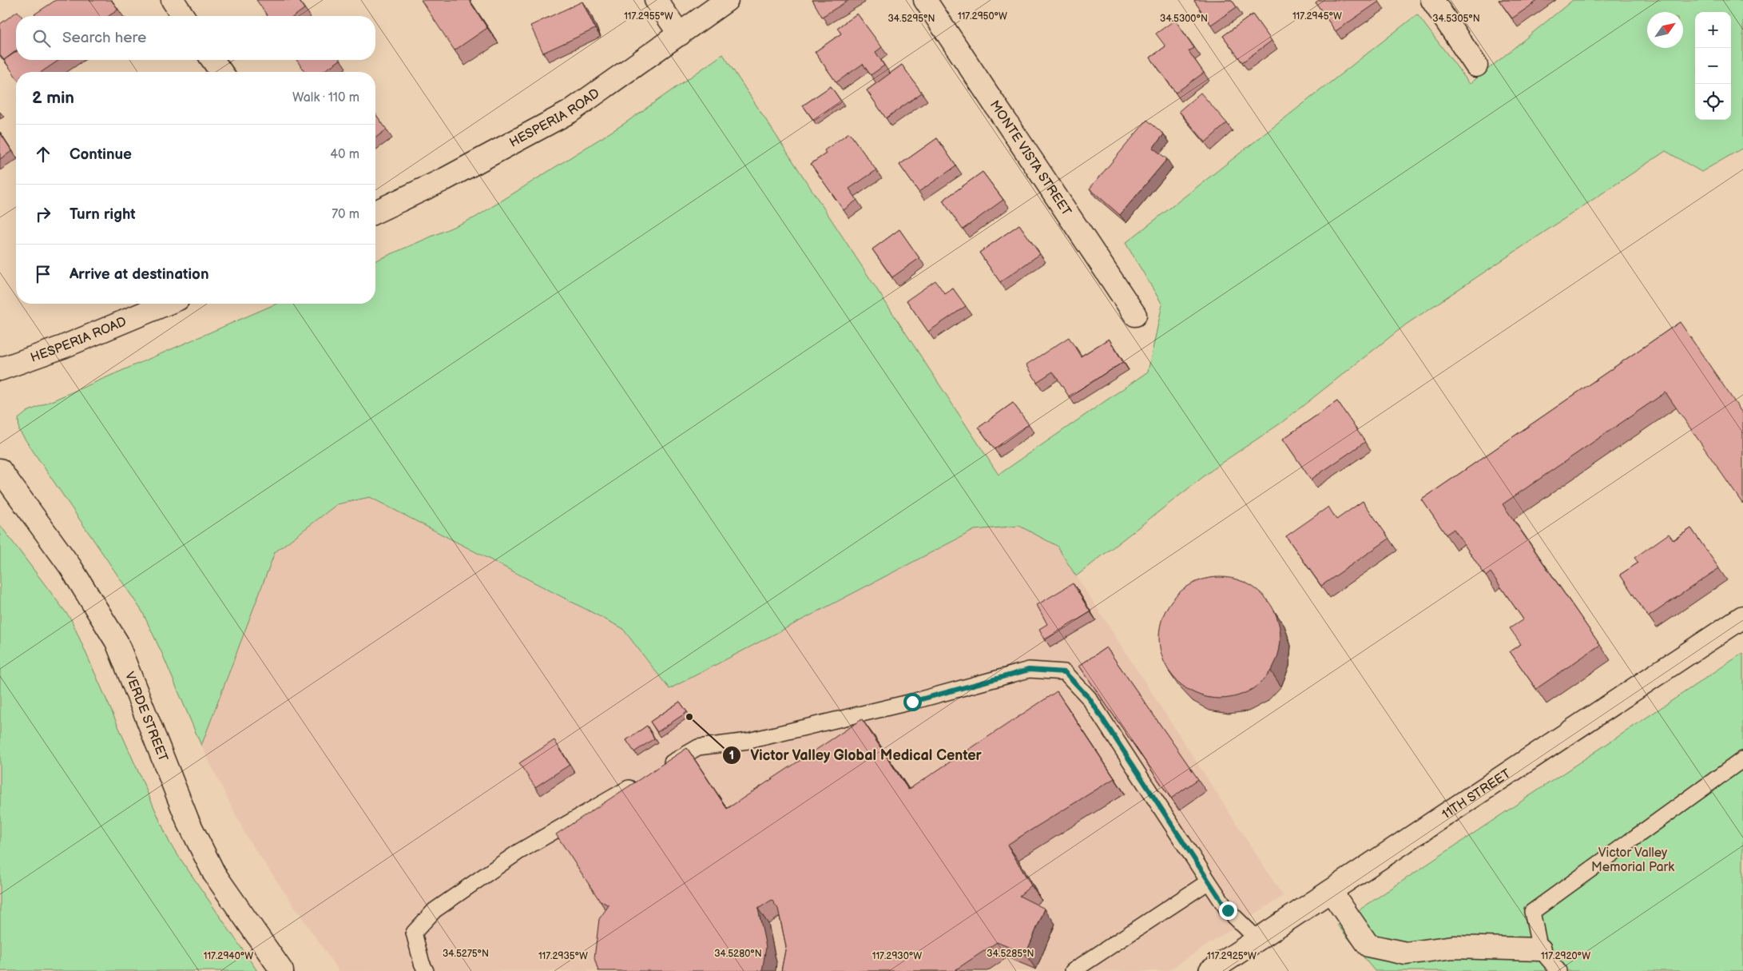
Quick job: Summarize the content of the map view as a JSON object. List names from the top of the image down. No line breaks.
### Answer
{"streets":{"street":["HESPERIA ROAD","MONTE VISTA STREET","VERDE STREET","11TH STREET"]},"parks":["Victor Valley Memorial Park"],"places":["Victor Valley Global Medical Center"],"north":"top right","page":{"map_buttons":["+","−"],"search":"Search here","heading":["2 min","Walk · 110 m"],"list":[["Continue","40 m"],["Turn right","70 m"],"Arrive at destination"]},"coordinates":["117.2955°W","117.2950°W","117.2945°W","34.5295°N","34.5300°N","34.5305°N","34.5275°N","34.5280°N","34.5285°N","117.2940°W","117.2935°W","117.2930°W","117.2925°W","117.2920°W"]}
